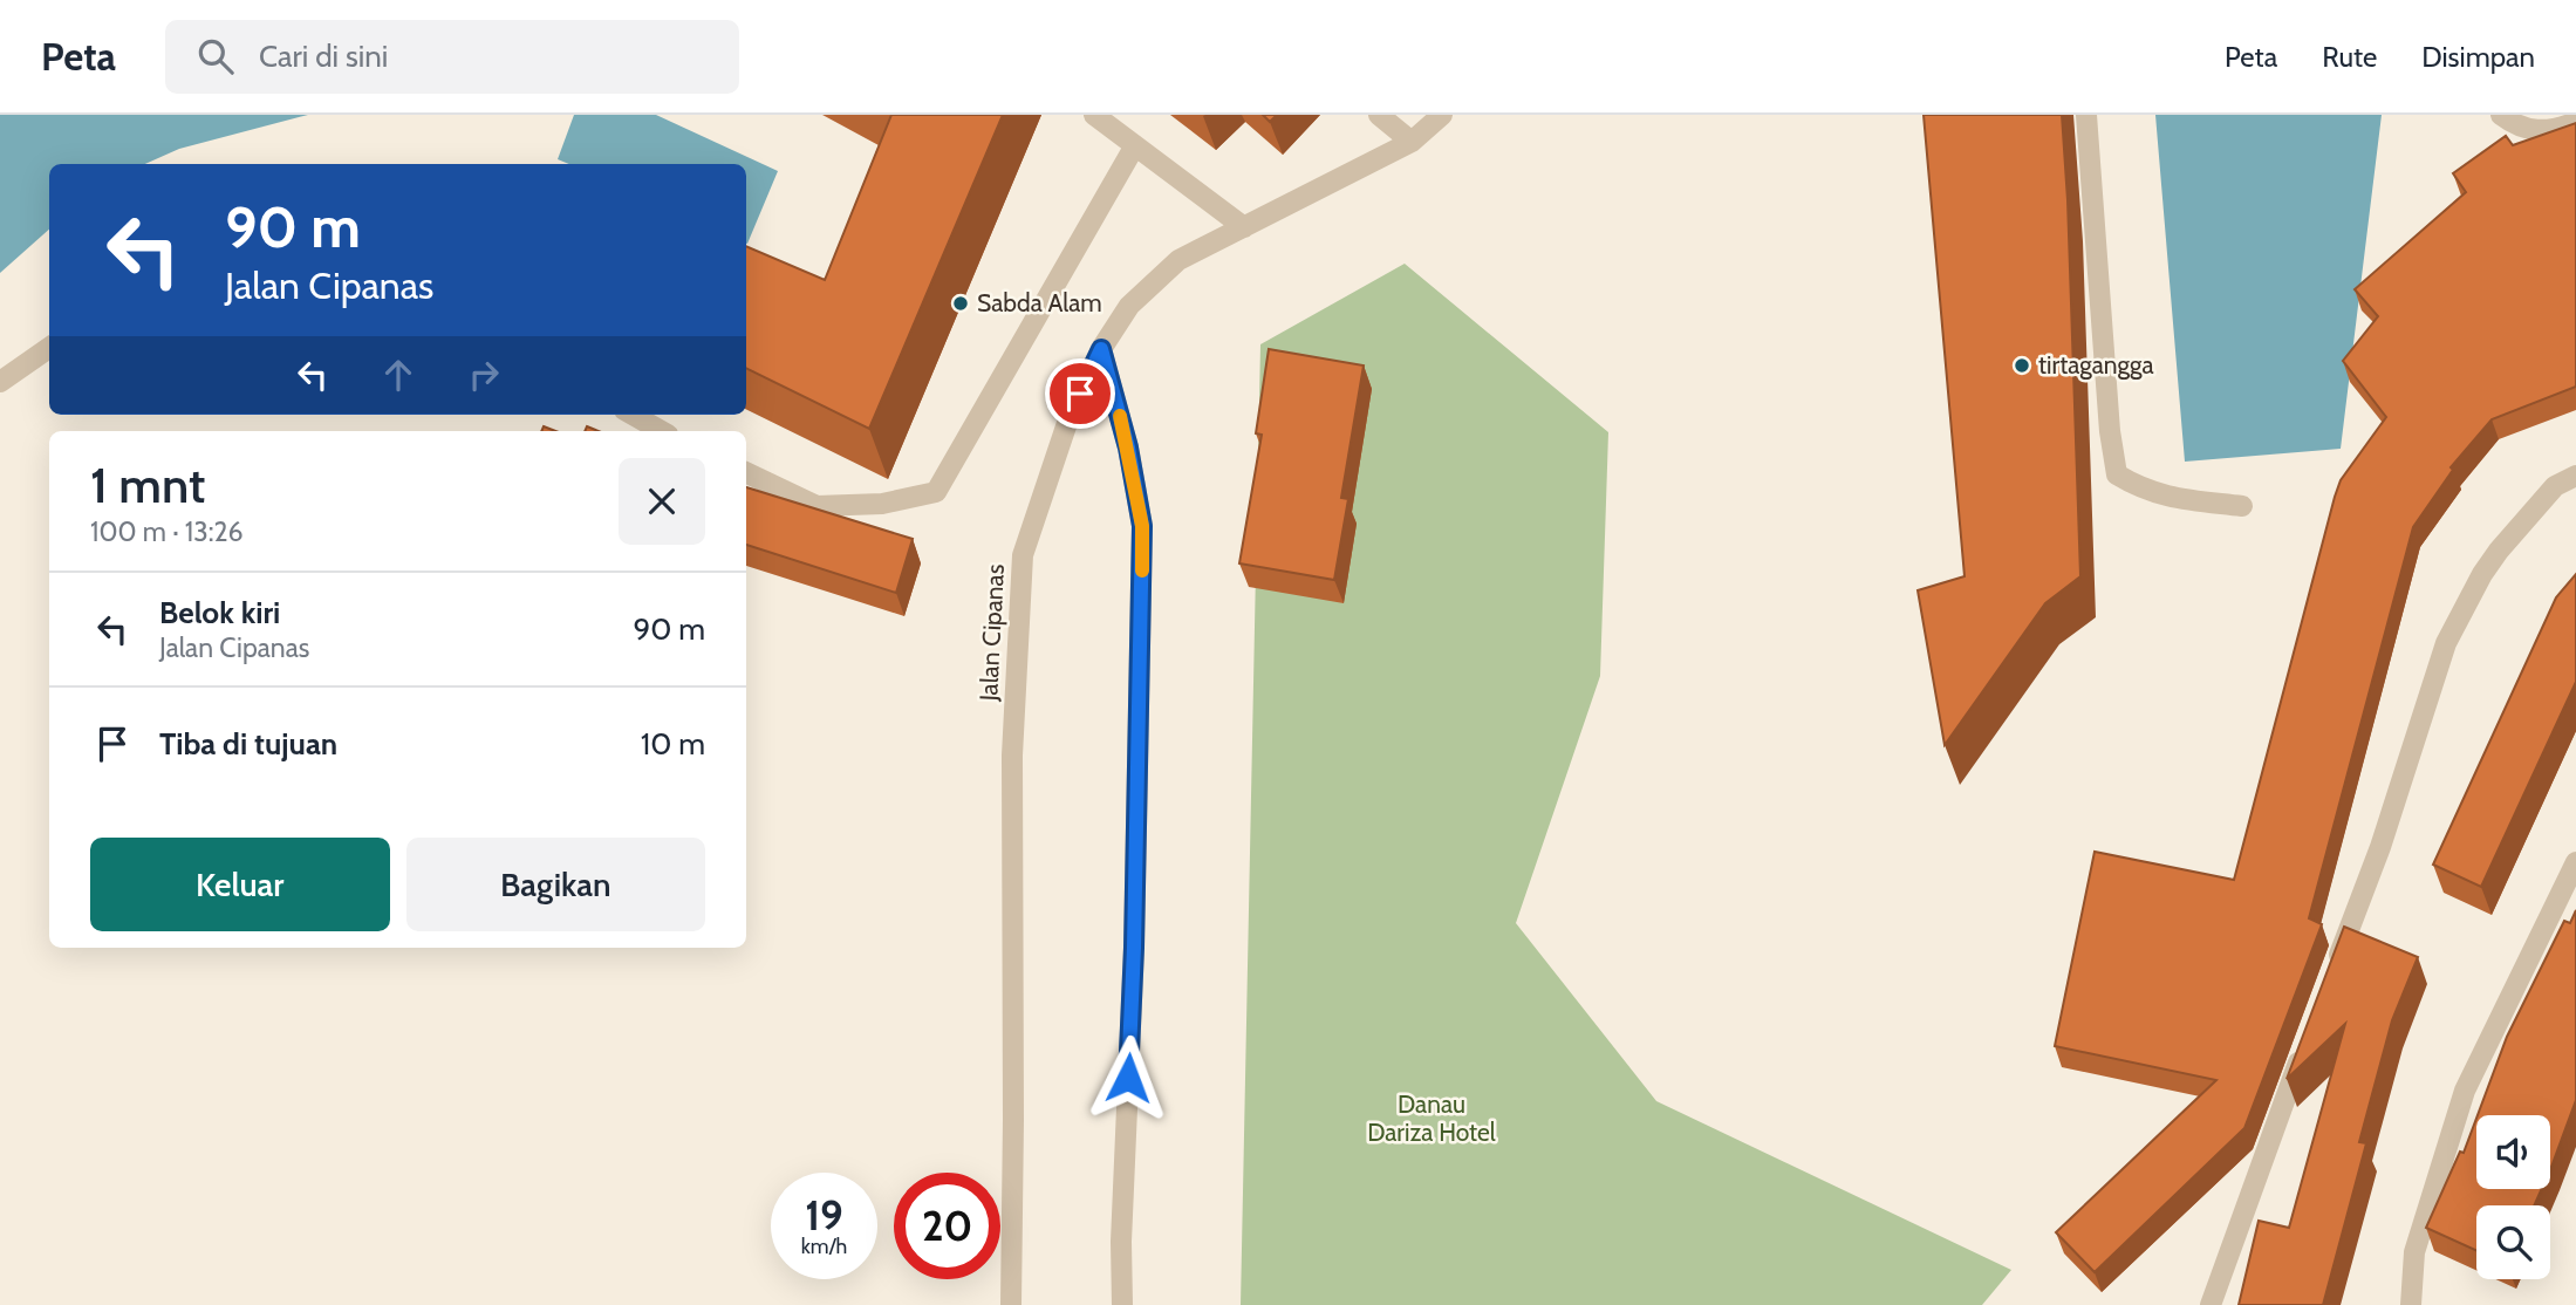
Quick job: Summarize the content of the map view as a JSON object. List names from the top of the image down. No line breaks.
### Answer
{"streets":{"street":["Jalan Cipanas"]},"parks":["Danau Dariza Hotel"],"places":["Sabda Alam","tirtagangga"],"page":{"header":"Peta","search":"Cari di sini","nav":["Peta","Rute","Disimpan"],"turn":["90 m","Jalan Cipanas"],"heading":["1 mnt","100 m · 13:26"],"list":[{"name":"Belok kiri","note":"Jalan Cipanas","value":"90 m"},{"name":"Tiba di tujuan","value":"10 m"}],"buttons":["Keluar","Bagikan"],"speed":"19 km/h","limit":"20"}}
